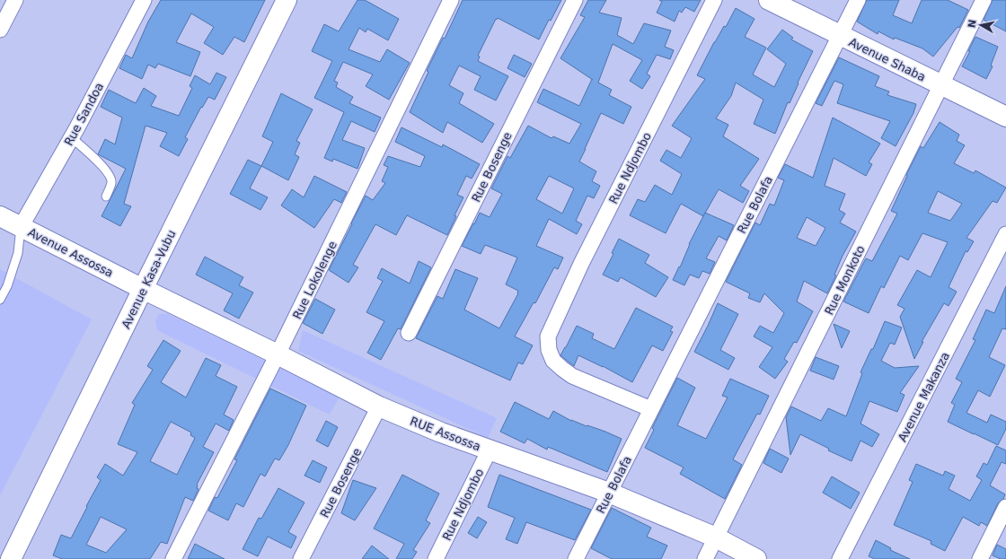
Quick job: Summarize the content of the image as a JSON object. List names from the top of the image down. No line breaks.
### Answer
{"streets":{"street":["Avenue Shaba","Rue Sandoa","Rue Bosenge","Rue Ndjombo","Rue Bolafa","Avenue Assossa","Avenue Kasa-Vubu","Rue Lokolenge","Rue Monkoto","Avenue Makanza","RUE Assossa"]},"crossings":[["Avenue Shaba","Rue Bolafa"],["Avenue Shaba","Rue Monkoto"],["Rue Sandoa","Avenue Assossa"],["Rue Bosenge","RUE Assossa"],["Rue Ndjombo","Rue Bolafa"],["Rue Ndjombo","RUE Assossa"],["Rue Bolafa","RUE Assossa"],["Avenue Assossa","Avenue Kasa-Vubu"],["Avenue Assossa","RUE Assossa"],["Avenue Kasa-Vubu","RUE Assossa"],["Rue Lokolenge","RUE Assossa"],["Rue Monkoto","RUE Assossa"]],"north":"left"}
